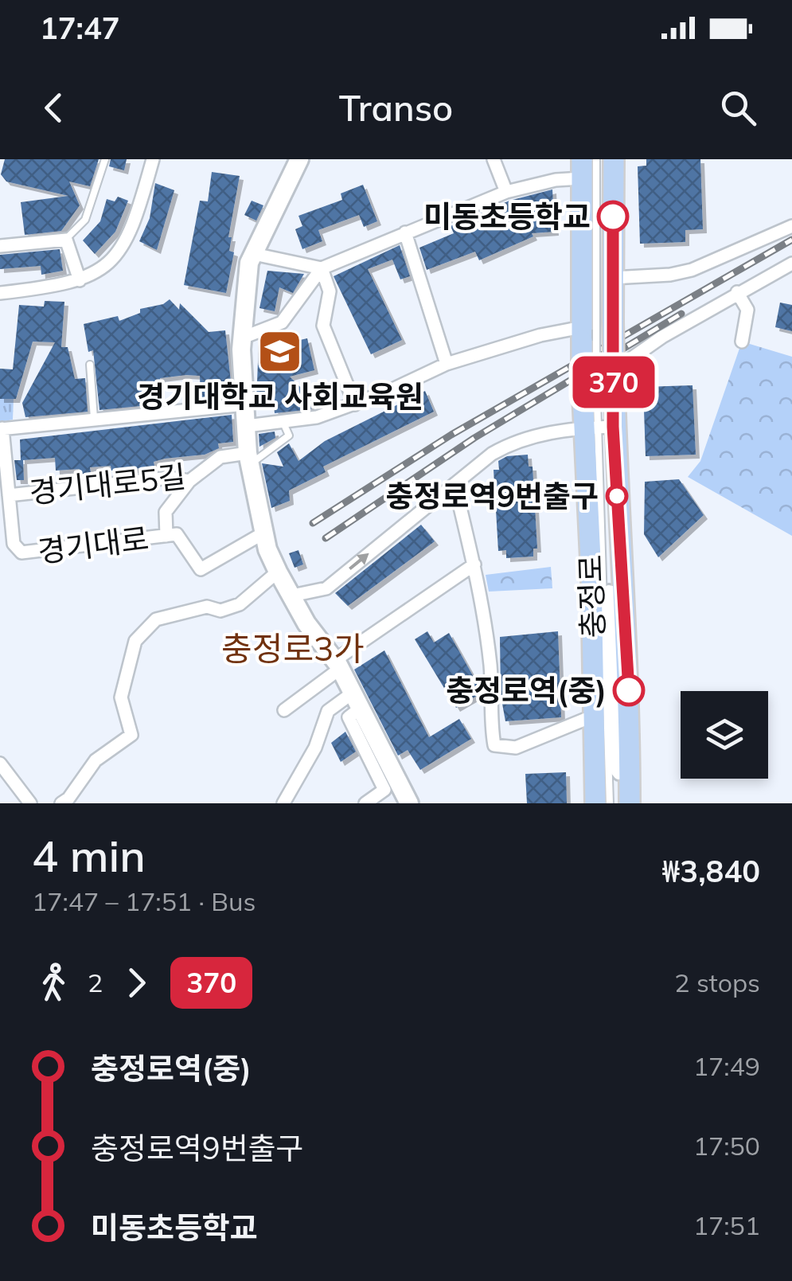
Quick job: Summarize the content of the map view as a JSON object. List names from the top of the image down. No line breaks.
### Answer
{"streets":{"main road":["충정로"],"street":["경기대로5길","경기대로"]},"crossings":[["경기대로5길","경기대로"]],"districts":["충정로3가"],"places":{"other":["미동초등학교","충정로역9번출구","충정로역(중)"],"school or university":["경기대학교 사회교육원"]},"lines":["bus line 370"],"page":{"status":"17:47","header":"Transo","on_map":"370","heading":["4 min","17:47 – 17:51 · Bus","₩3,840"],"legs":["2","370","2 stops"],"list":[{"name":"충정로역(중)","value":"17:49"},{"name":"충정로역9번출구","value":"17:50"},{"name":"미동초등학교","value":"17:51"}]}}
